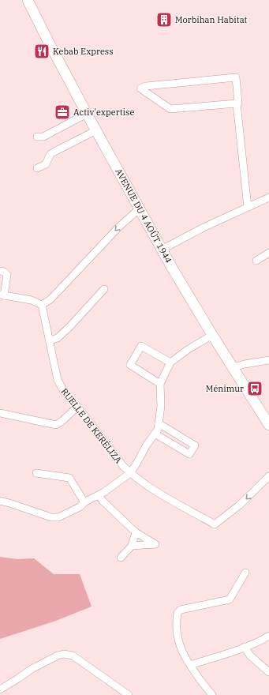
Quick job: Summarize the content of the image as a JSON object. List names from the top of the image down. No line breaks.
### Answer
{"streets":{"street":["AVENUE DU 4 AOÛT 1944","RUELLE DE KERÉLIZA"]},"one_way":["RUELLE DE KERÉLIZA"],"places":{"building":["Morbihan Habitat"],"restaurant":["Kebab Express"],"office":["Activ'expertise"],"bus stop":["Ménimur"]}}
